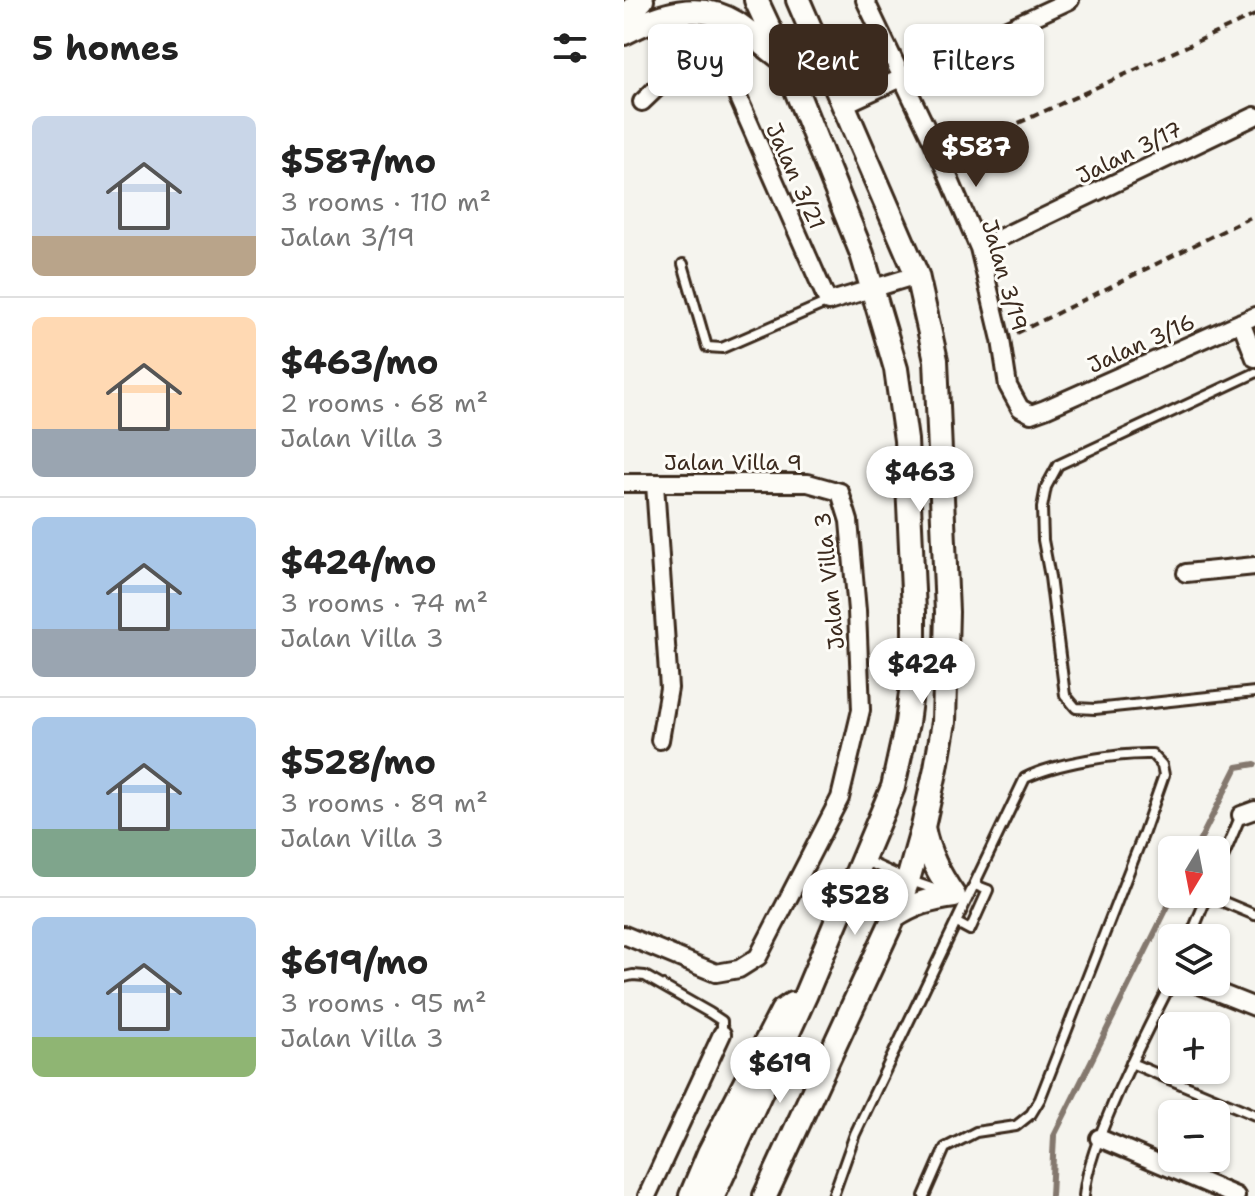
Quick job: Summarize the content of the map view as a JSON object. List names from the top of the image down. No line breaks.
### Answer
{"streets":{"street":["Jalan 3/17","Jalan 3/21","Jalan 3/19","Jalan 3/16","Jalan Villa 9","Jalan Villa 3"]},"crossings":[["Jalan 3/17","Jalan 3/19"],["Jalan 3/19","Jalan 3/16"],["Jalan Villa 9","Jalan Villa 3"]],"north":"bottom","page":{"heading":"5 homes","chip":["Buy","Rent","Filters"],"list":[{"name":"$587/mo","note":"3 rooms · 110 m² · Jalan 3/19"},{"name":"$463/mo","note":"2 rooms · 68 m² · Jalan Villa 3"},{"name":"$424/mo","note":"3 rooms · 74 m² · Jalan Villa 3"},{"name":"$528/mo","note":"3 rooms · 89 m² · Jalan Villa 3"},{"name":"$619/mo","note":"3 rooms · 95 m² · Jalan Villa 3"}],"price":["$587","$463","$424","$528","$619"],"map_buttons":["+","−"]}}
